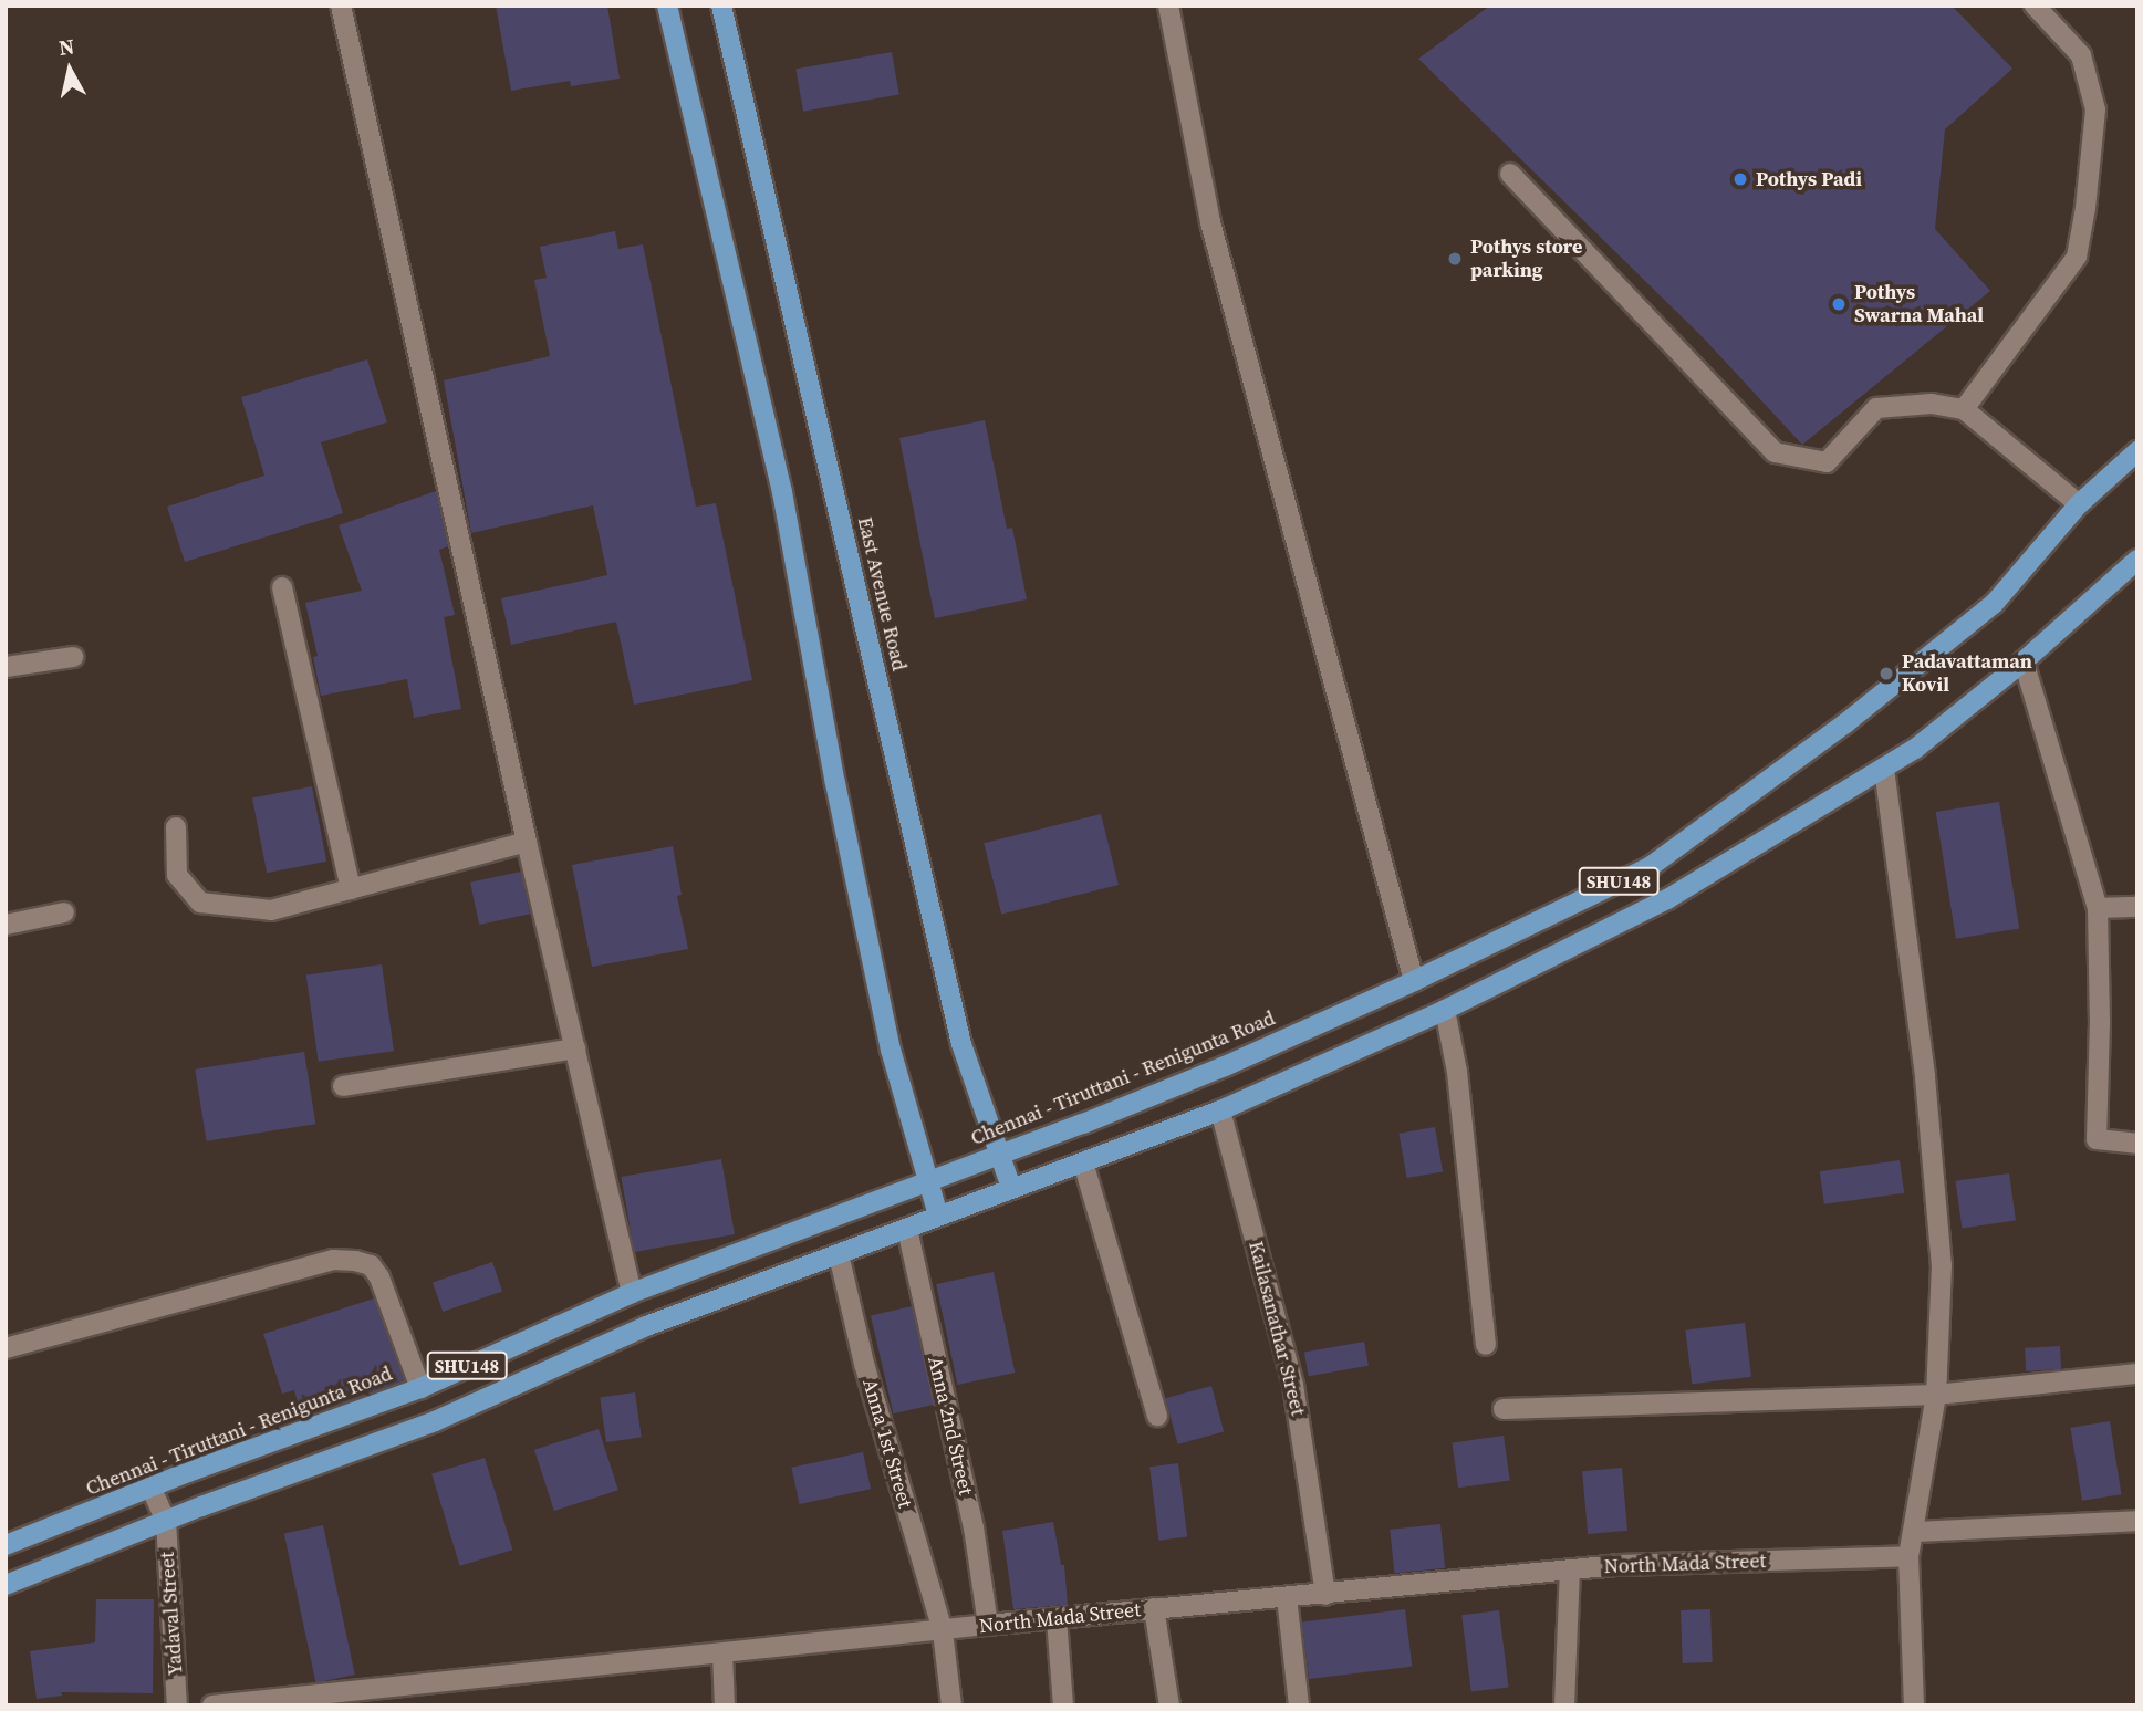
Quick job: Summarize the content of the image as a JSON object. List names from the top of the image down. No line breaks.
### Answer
{"streets":{"main road":["East Avenue Road","SHU148","Chennai - Tiruttani - Renigunta Road"],"street":["Kailasanathar Street","Anna 2nd Street","Anna 1st Street","North Mada Street","Yadaval Street"]},"crossings":[["East Avenue Road","SHU148"],["East Avenue Road","Chennai - Tiruttani - Renigunta Road"],["SHU148","Kailasanathar Street"],["SHU148","Anna 2nd Street"],["SHU148","Anna 1st Street"],["SHU148","Yadaval Street"],["Kailasanathar Street","North Mada Street"],["Anna 2nd Street","North Mada Street"],["Anna 1st Street","North Mada Street"]],"places":["Pothys Padi","Pothys store parking","Pothys Swarna Mahal","Padavattaman Kovil"],"north":"top"}
